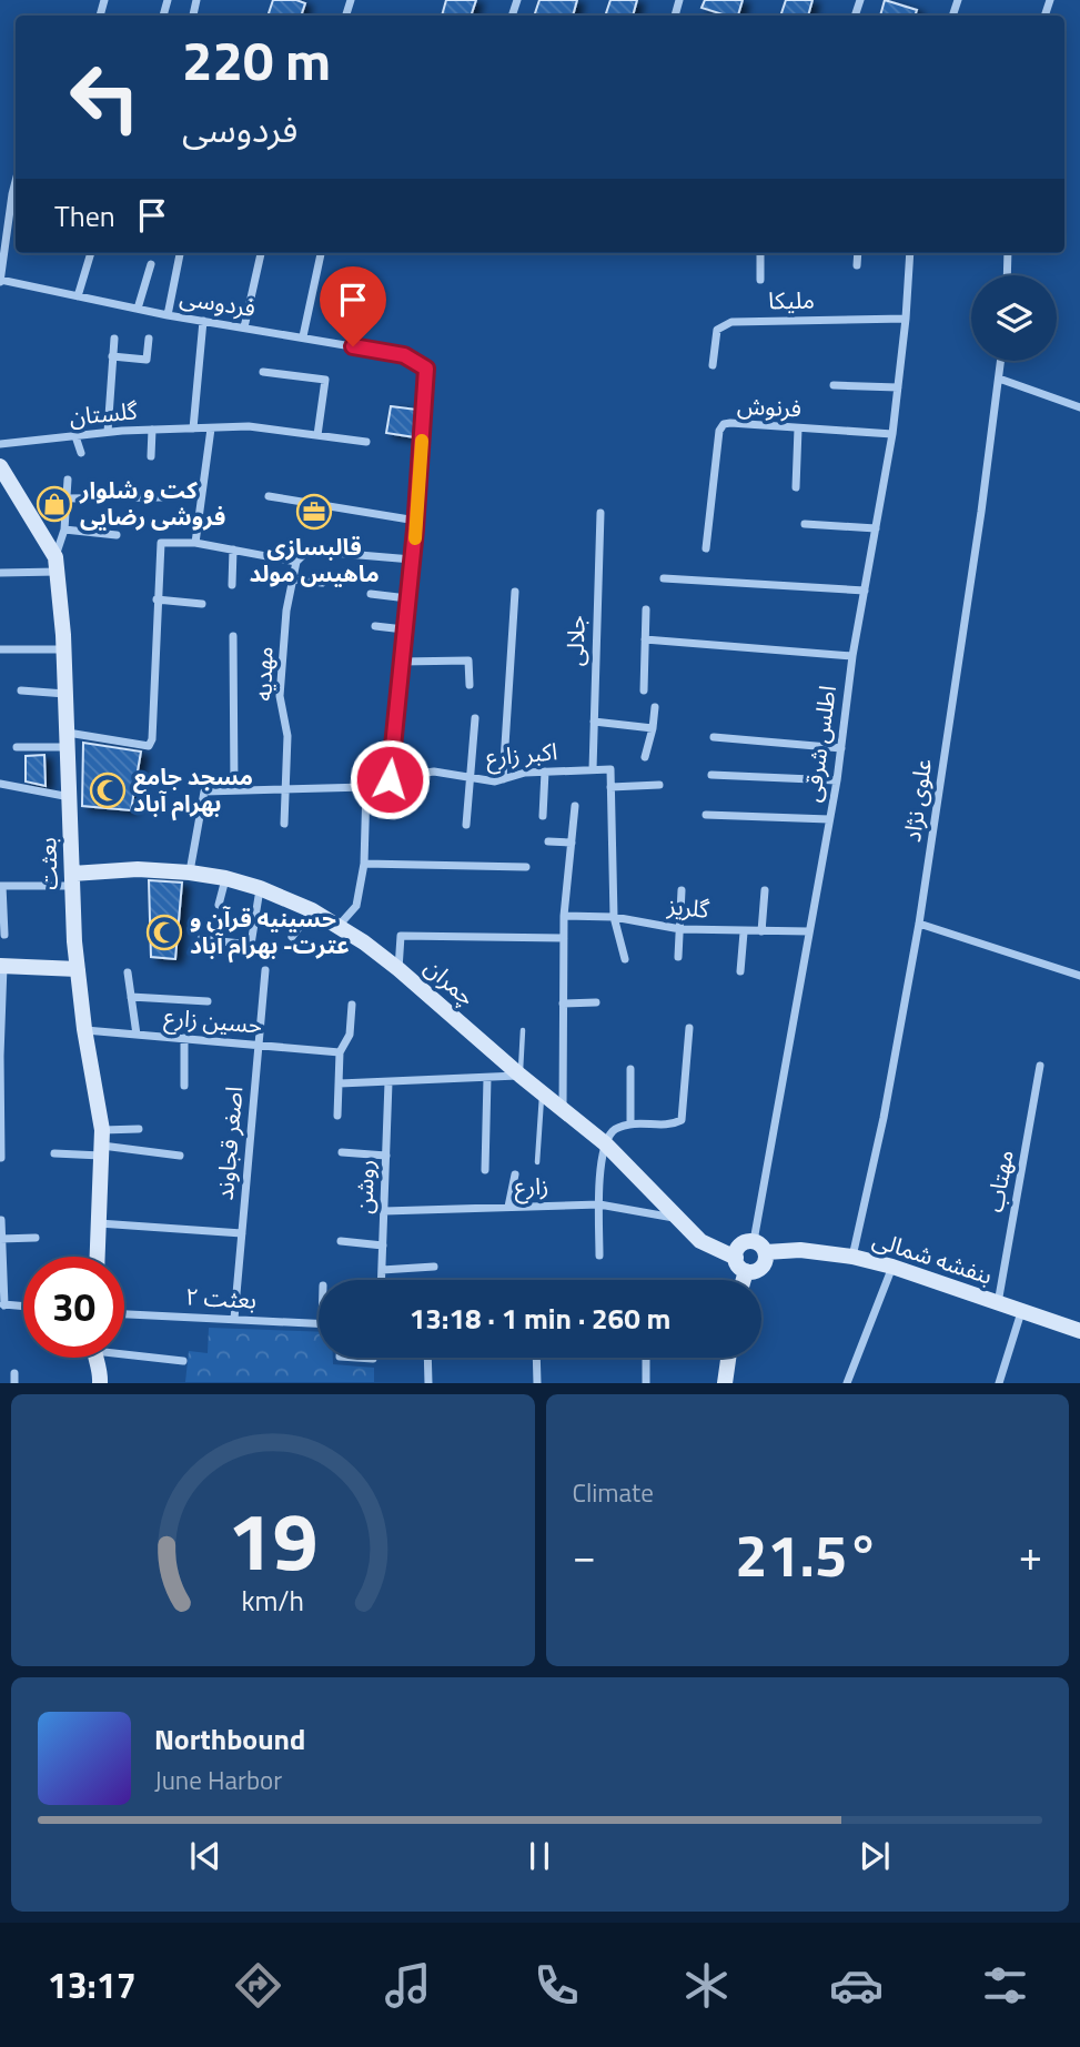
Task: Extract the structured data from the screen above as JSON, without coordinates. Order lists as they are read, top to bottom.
{
  "streets": {
    "street": [
      "ملیکا",
      "فردوسی",
      "فرنوش",
      "گلستان",
      "جلالی",
      "مهدیه",
      "اطلس شرقی",
      "اکبر زارع",
      "علوی نژاد",
      "بعثت",
      "گلریز",
      "چمران",
      "حسین زارع",
      "اصغر قجاوند",
      "مهتاب",
      "روشن",
      "زارع",
      "بنفشه شمالی",
      "بعثت ۲"
    ]
  },
  "crossings": [
    ["ملیکا", "اطلس شرقی"],
    ["فرنوش", "اطلس شرقی"],
    ["جلالی", "اکبر زارع"],
    ["مهدیه", "اکبر زارع"],
    ["اطلس شرقی", "گلریز"],
    ["اطلس شرقی", "بنفشه شمالی"],
    ["اکبر زارع", "چمران"],
    ["علوی نژاد", "بنفشه شمالی"],
    ["بعثت", "چمران"],
    ["بعثت", "حسین زارع"],
    ["چمران", "زارع"],
    ["حسین زارع", "اصغر قجاوند"],
    ["اصغر قجاوند", "بعثت ۲"],
    ["مهتاب", "بنفشه شمالی"],
    ["روشن", "زارع"]
  ],
  "places": {
    "shop": ["کت و شلوار فروشی رضایی"],
    "office": ["قالبسازی ماهیس مولد"],
    "mosque": ["مسجد جامع بهرام آباد", "حسینیه قرآن و عترت- بهرام آباد"]
  },
  "page": {
    "turn": ["220 m", "فردوسی"],
    "then": "Then",
    "limit": "30",
    "trip": "13:18 · 1 min · 260 m",
    "tile": "Climate",
    "heat": ["−", "21.5°", "+"],
    "song": ["Northbound", "June Harbor"],
    "tabs": "13:17",
    "gauge": ["19", "km/h"]
  }
}
